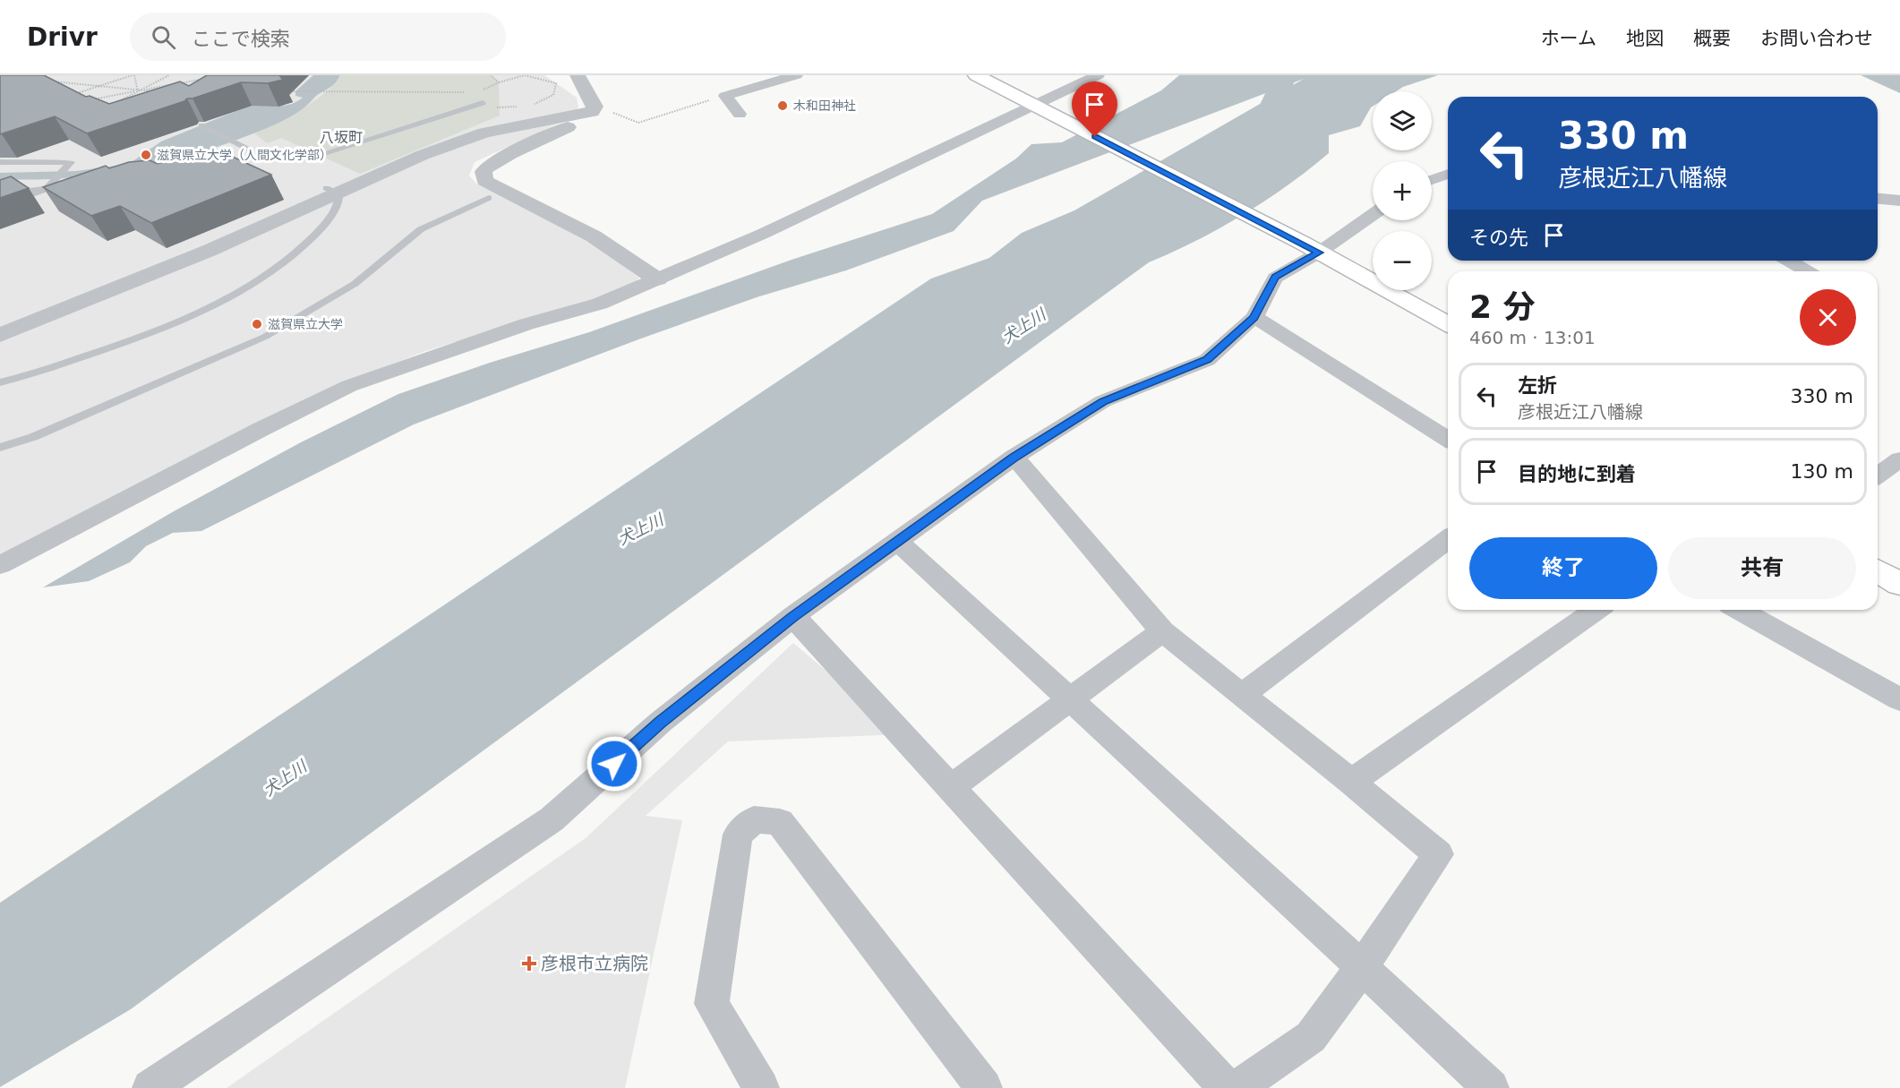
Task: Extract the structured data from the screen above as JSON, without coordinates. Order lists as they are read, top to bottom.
{
  "districts": ["八坂町"],
  "water": ["犬上川"],
  "places": {
    "other": ["木和田神社", "滋賀県立大学（人間文化学部）", "滋賀県立大学"],
    "health": ["彦根市立病院"]
  },
  "page": {
    "header": "Drivr",
    "search": "ここで検索",
    "nav": [
      "ホーム",
      "地図",
      "概要",
      "お問い合わせ"
    ],
    "map_buttons": ["+", "−"],
    "turn": ["330 m", "彦根近江八幡線"],
    "then": "その先",
    "heading": ["2 分", "460 m · 13:01"],
    "list": [
      {
        "name": "左折",
        "note": "彦根近江八幡線",
        "value": "330 m"
      },
      {
        "name": "目的地に到着",
        "value": "130 m"
      }
    ],
    "buttons": ["終了", "共有"]
  }
}
